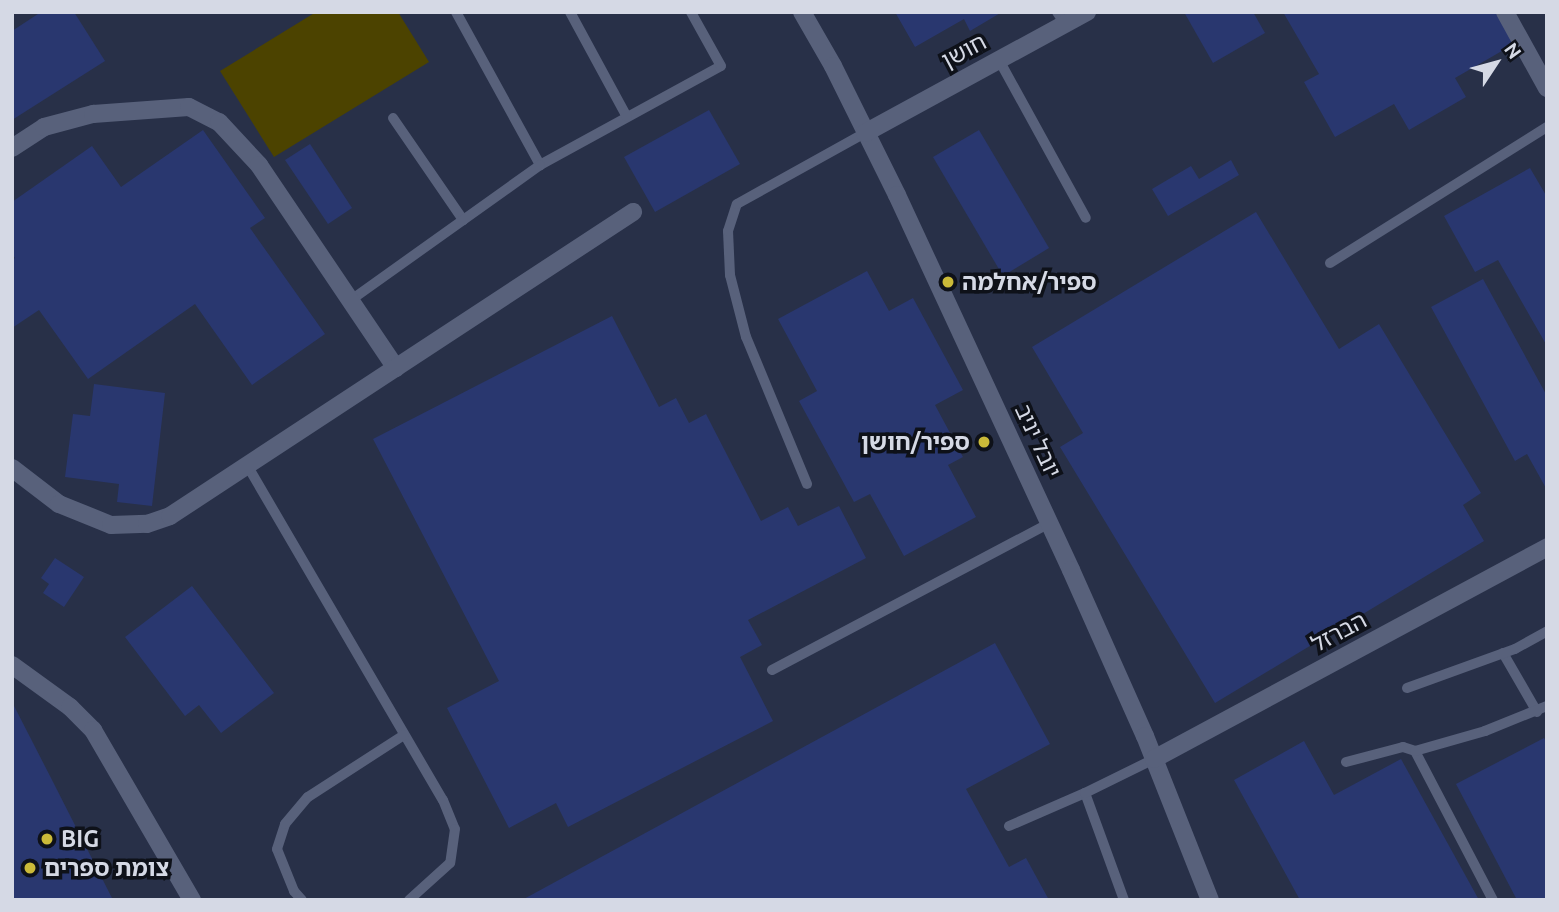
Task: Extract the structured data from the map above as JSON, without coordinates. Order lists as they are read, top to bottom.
{
  "streets": {
    "street": ["חושן", "יובל יניב", "הברזל"]
  },
  "crossings": [
    ["חושן", "יובל יניב"],
    ["יובל יניב", "הברזל"]
  ],
  "places": [
    "ספיר/אחלמה",
    "ספיר/חושן",
    "BIG",
    "צומת ספרים"
  ],
  "north": "top right"
}
